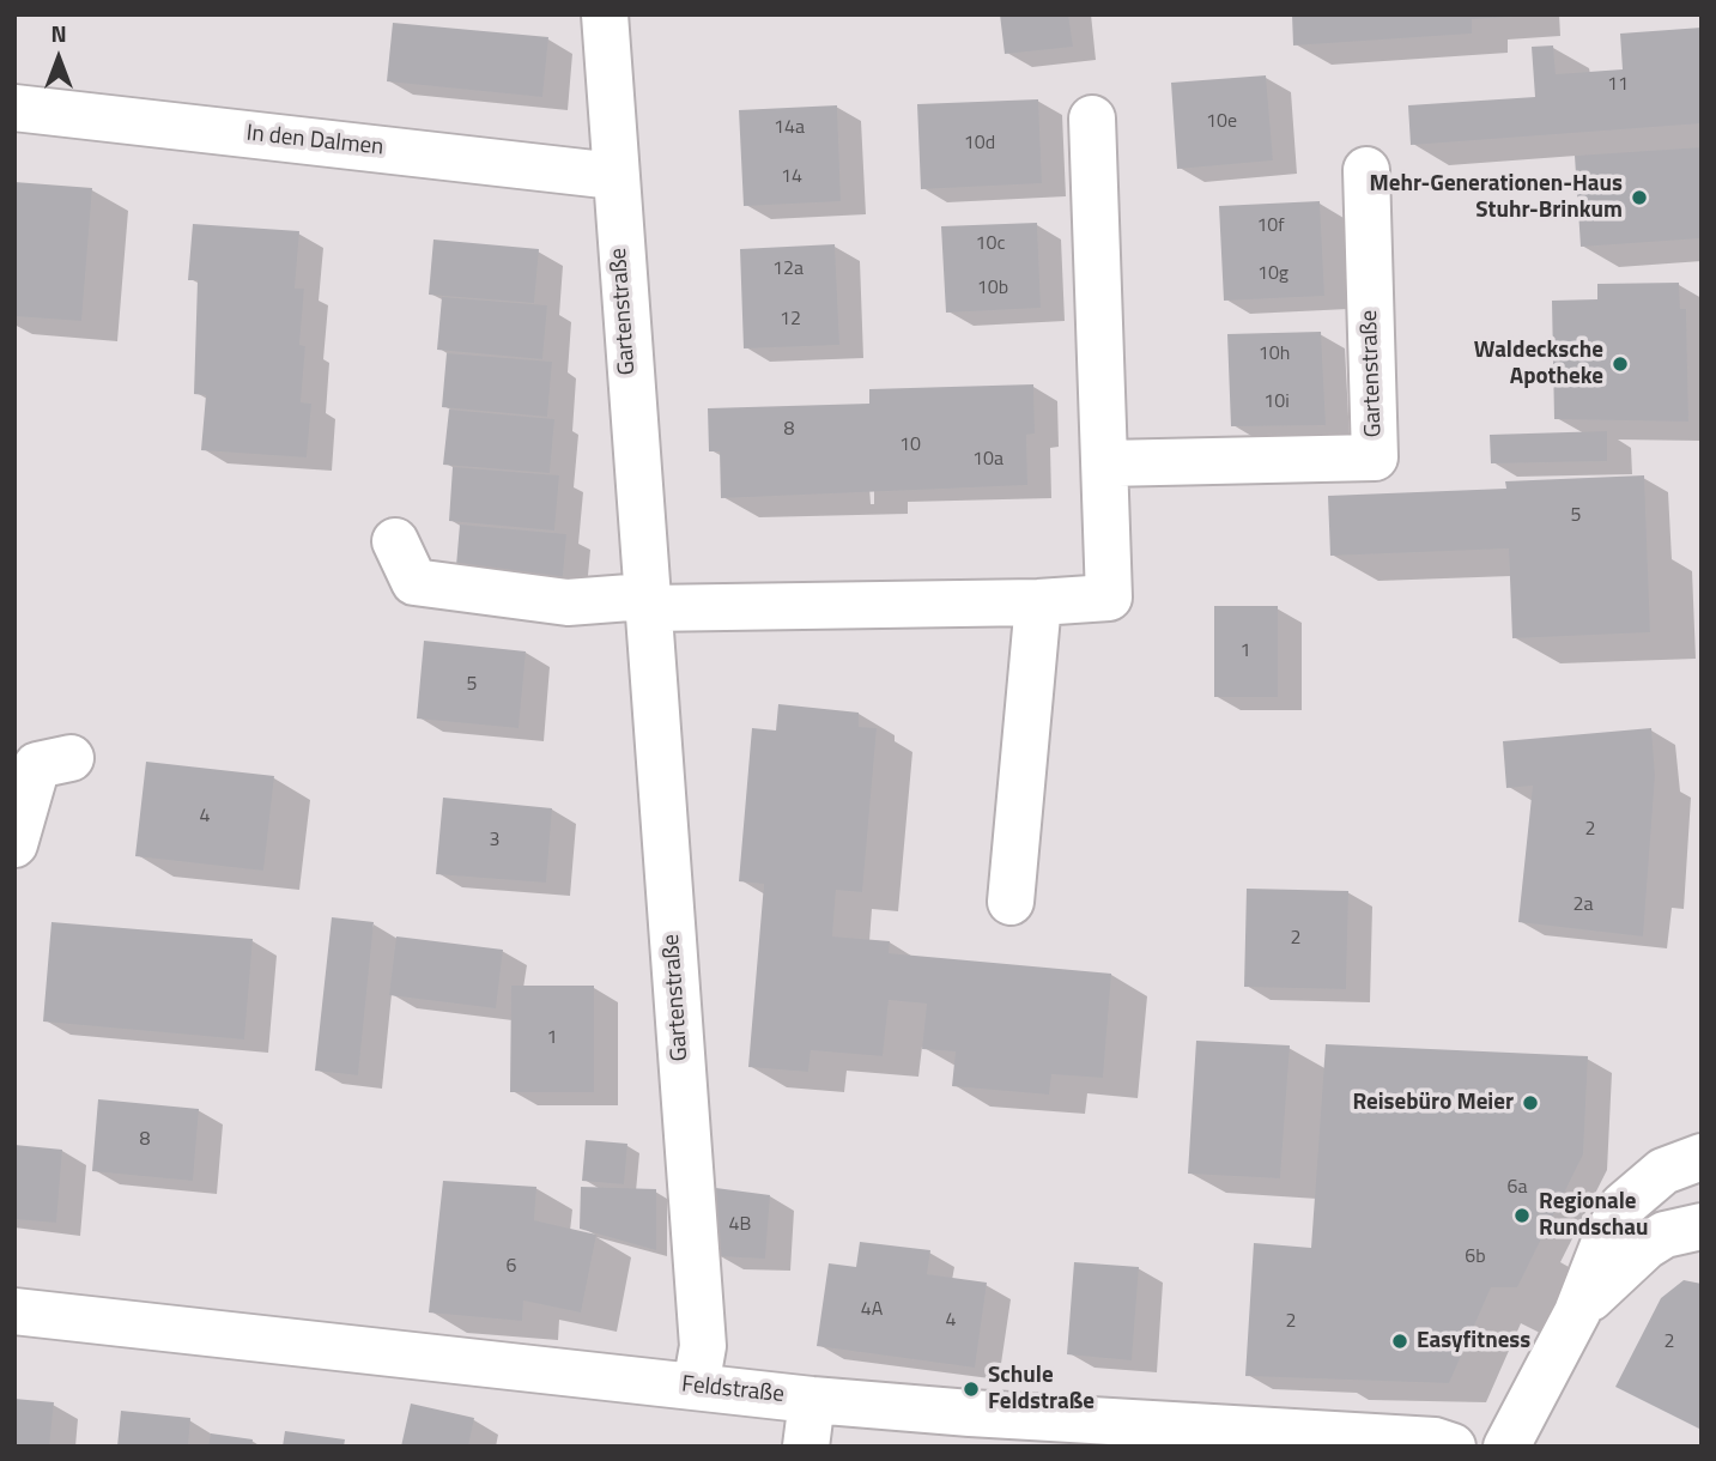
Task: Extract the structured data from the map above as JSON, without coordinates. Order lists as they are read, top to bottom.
{
  "streets": {
    "street": ["In den Dalmen", "Gartenstraße", "Feldstraße"]
  },
  "crossings": [
    ["In den Dalmen", "Gartenstraße"],
    ["Gartenstraße", "Feldstraße"]
  ],
  "places": [
    "Mehr-Generationen-Haus Stuhr-Brinkum",
    "Waldecksche Apotheke",
    "Reisebüro Meier",
    "Regionale Rundschau",
    "Easyfitness",
    "Schule Feldstraße"
  ],
  "house_numbers": [
    "11",
    "10e",
    "14a",
    "10d",
    "14",
    "10f",
    "10c",
    "12a",
    "10g",
    "10b",
    "12",
    "10h",
    "10i",
    "8",
    "10",
    "10a",
    "5",
    "1",
    "5",
    "4",
    "2",
    "3",
    "2a",
    "2",
    "1",
    "8",
    "6a",
    "4B",
    "6b",
    "6",
    "4A",
    "4",
    "2",
    "2"
  ],
  "north": "top"
}
